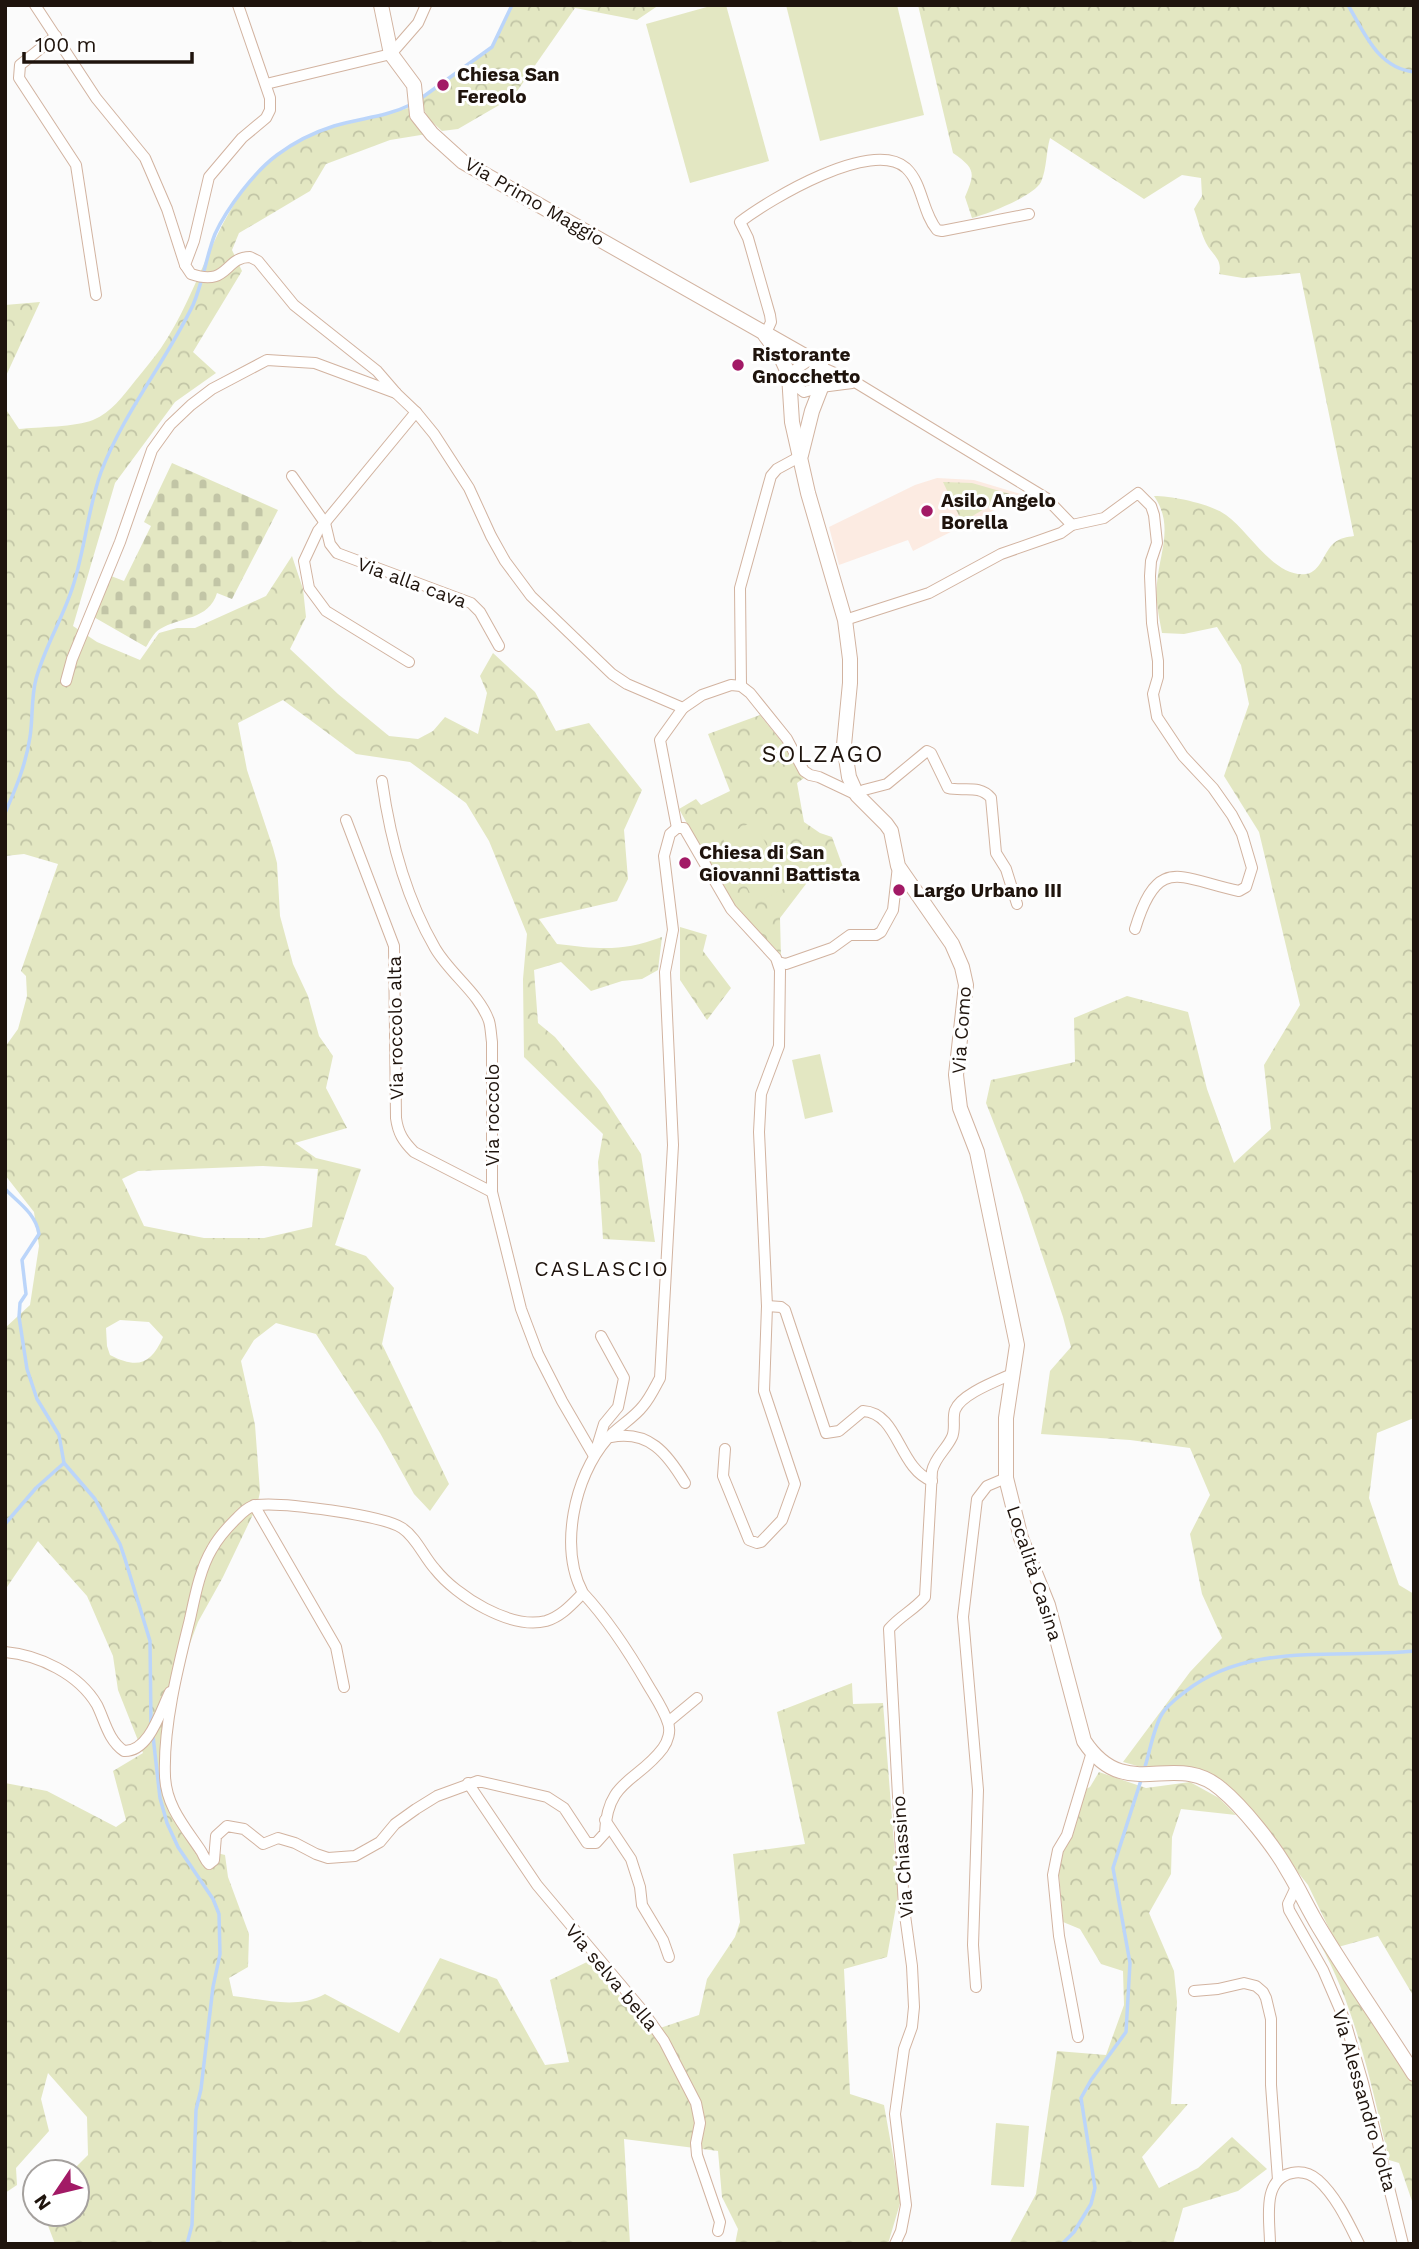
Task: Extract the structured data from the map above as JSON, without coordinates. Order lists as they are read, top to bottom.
{
  "streets": {
    "street": [
      "Via Primo Maggio",
      "Via alla cava",
      "Via roccolo alta",
      "Via Como",
      "Via roccolo",
      "Località Casina",
      "Via Chiassino",
      "Via selva bella",
      "Via Alessandro Volta"
    ]
  },
  "crossings": [
    ["Via roccolo alta", "Via roccolo"],
    ["Via Como", "Località Casina"]
  ],
  "districts": ["SOLZAGO", "CASLASCIO"],
  "places": [
    "Chiesa San Fereolo",
    "Ristorante Gnocchetto",
    "Asilo Angelo Borella",
    "Chiesa di San Giovanni Battista",
    "Largo Urbano III"
  ],
  "scale_bar": "100 m",
  "north": "bottom left"
}
